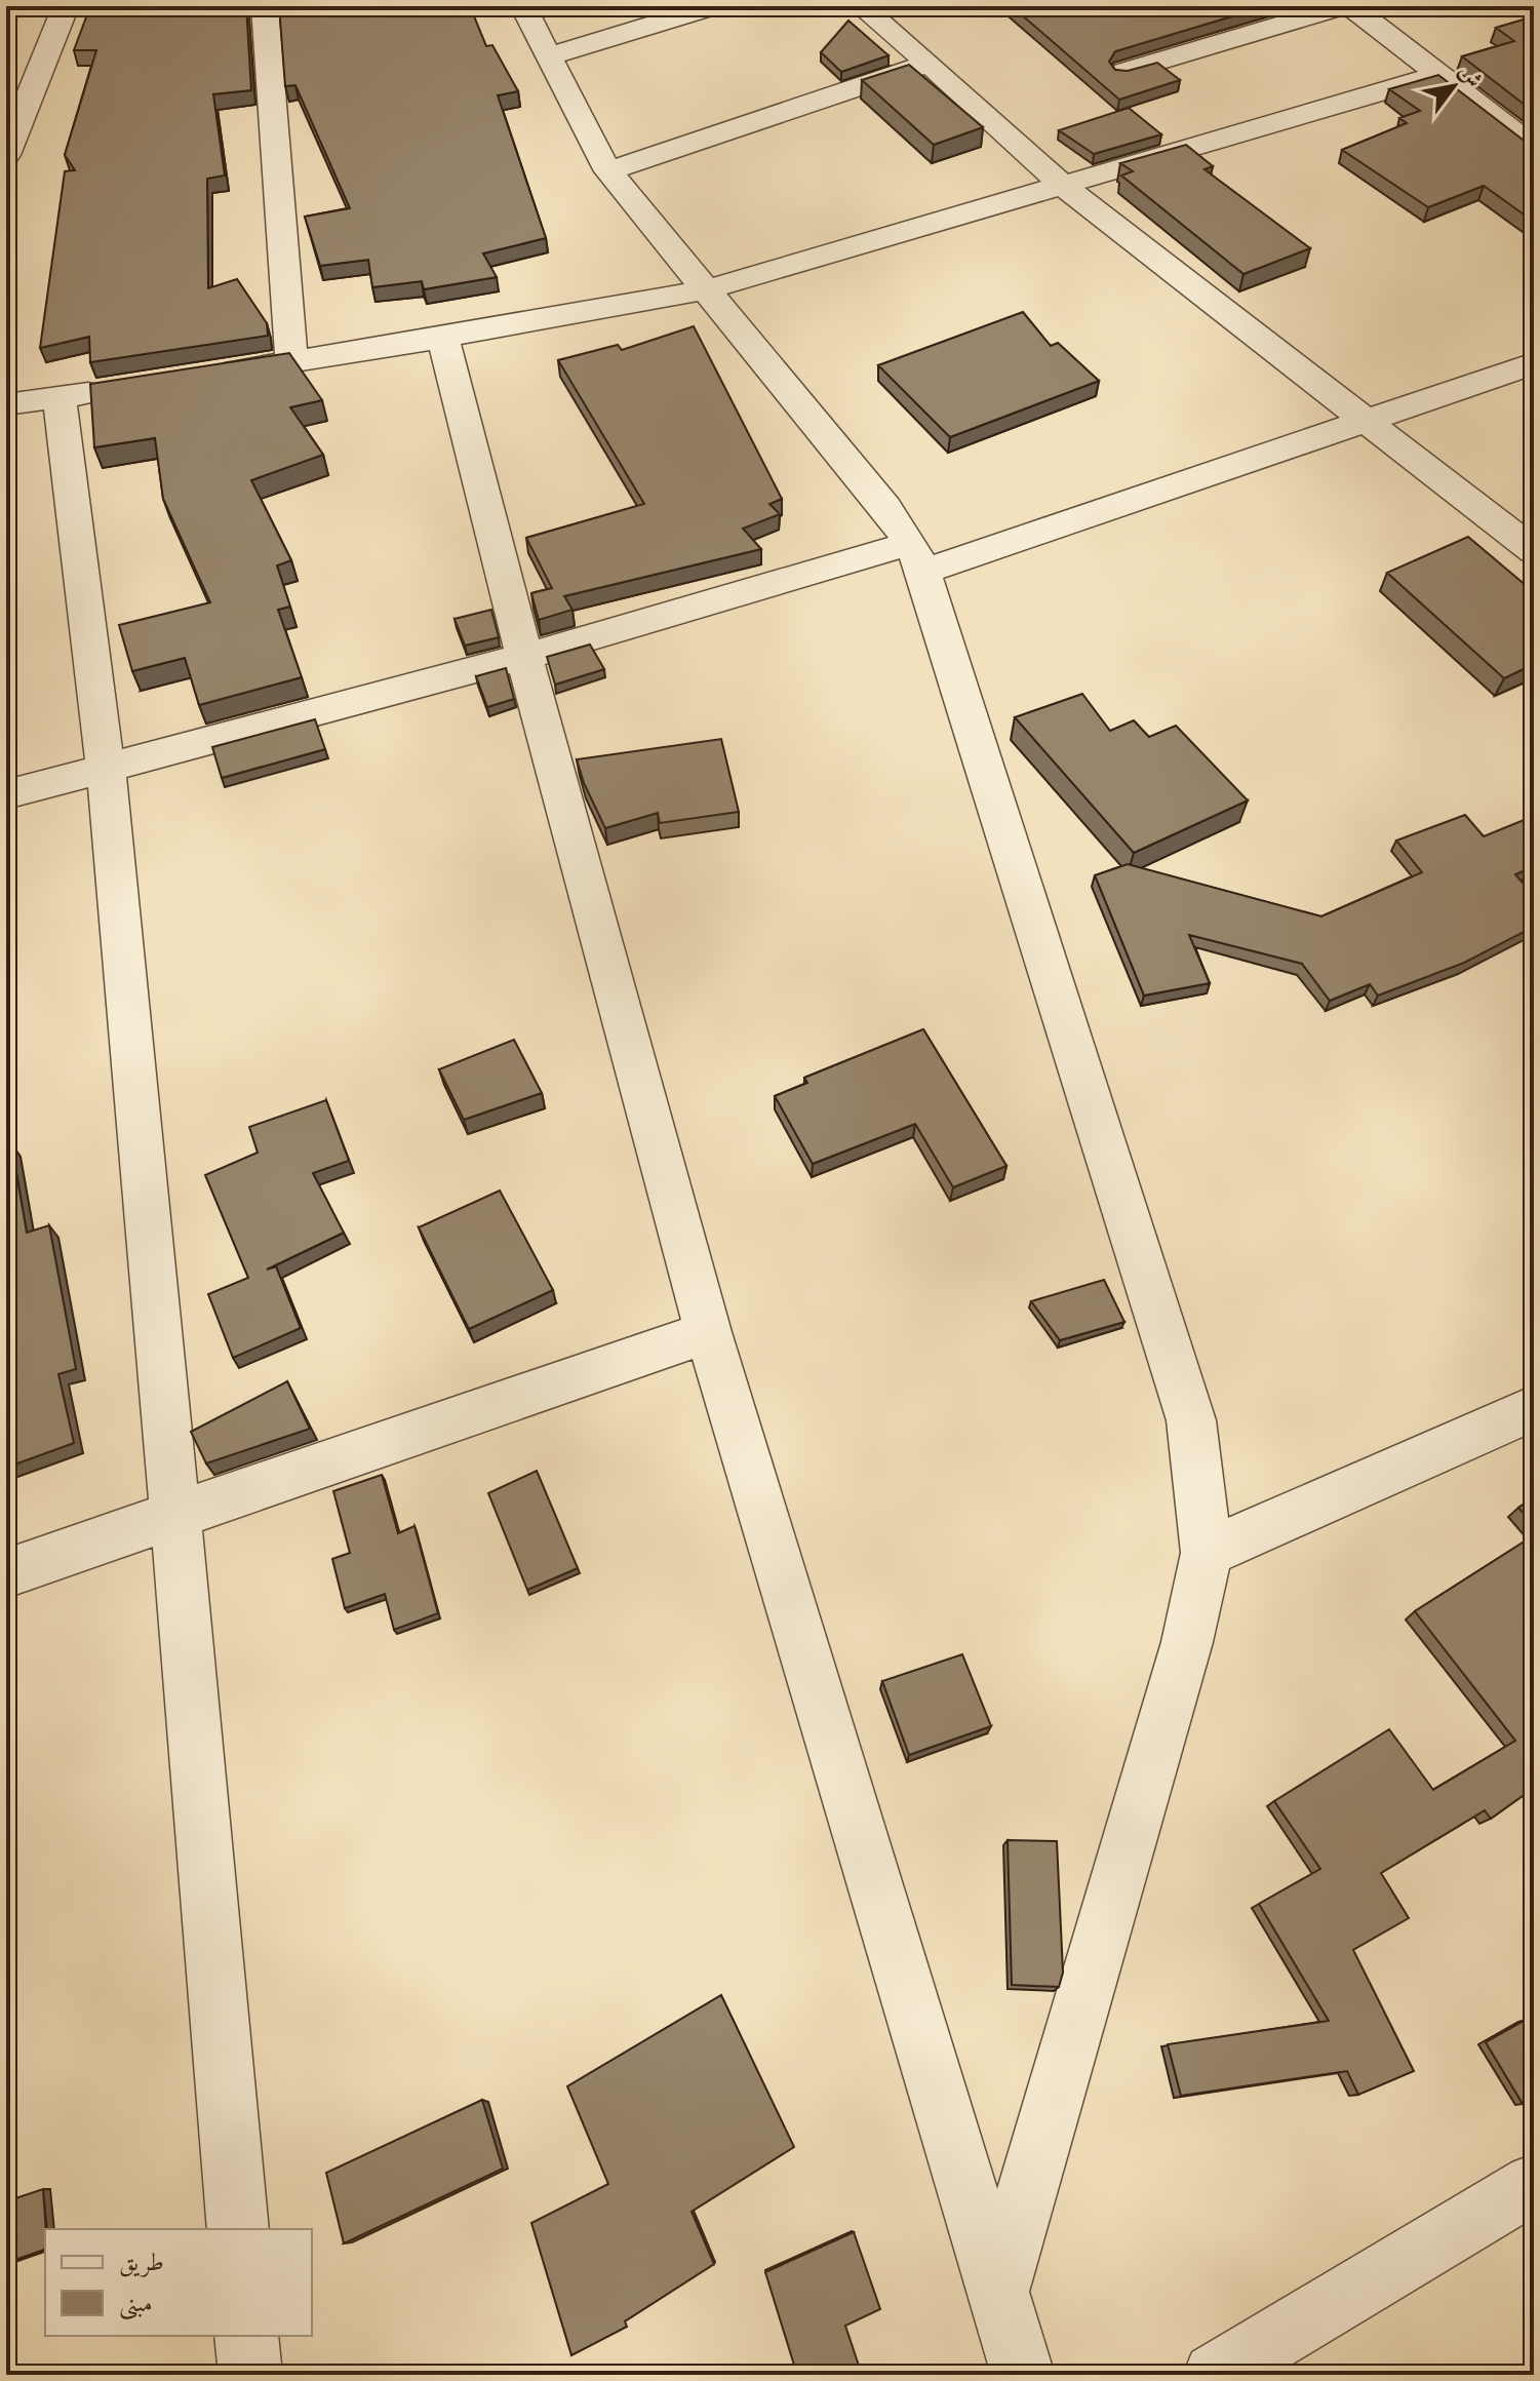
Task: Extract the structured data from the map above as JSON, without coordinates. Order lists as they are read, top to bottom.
{
  "legend": ["طريق", "مبنى"],
  "north": "top right"
}
